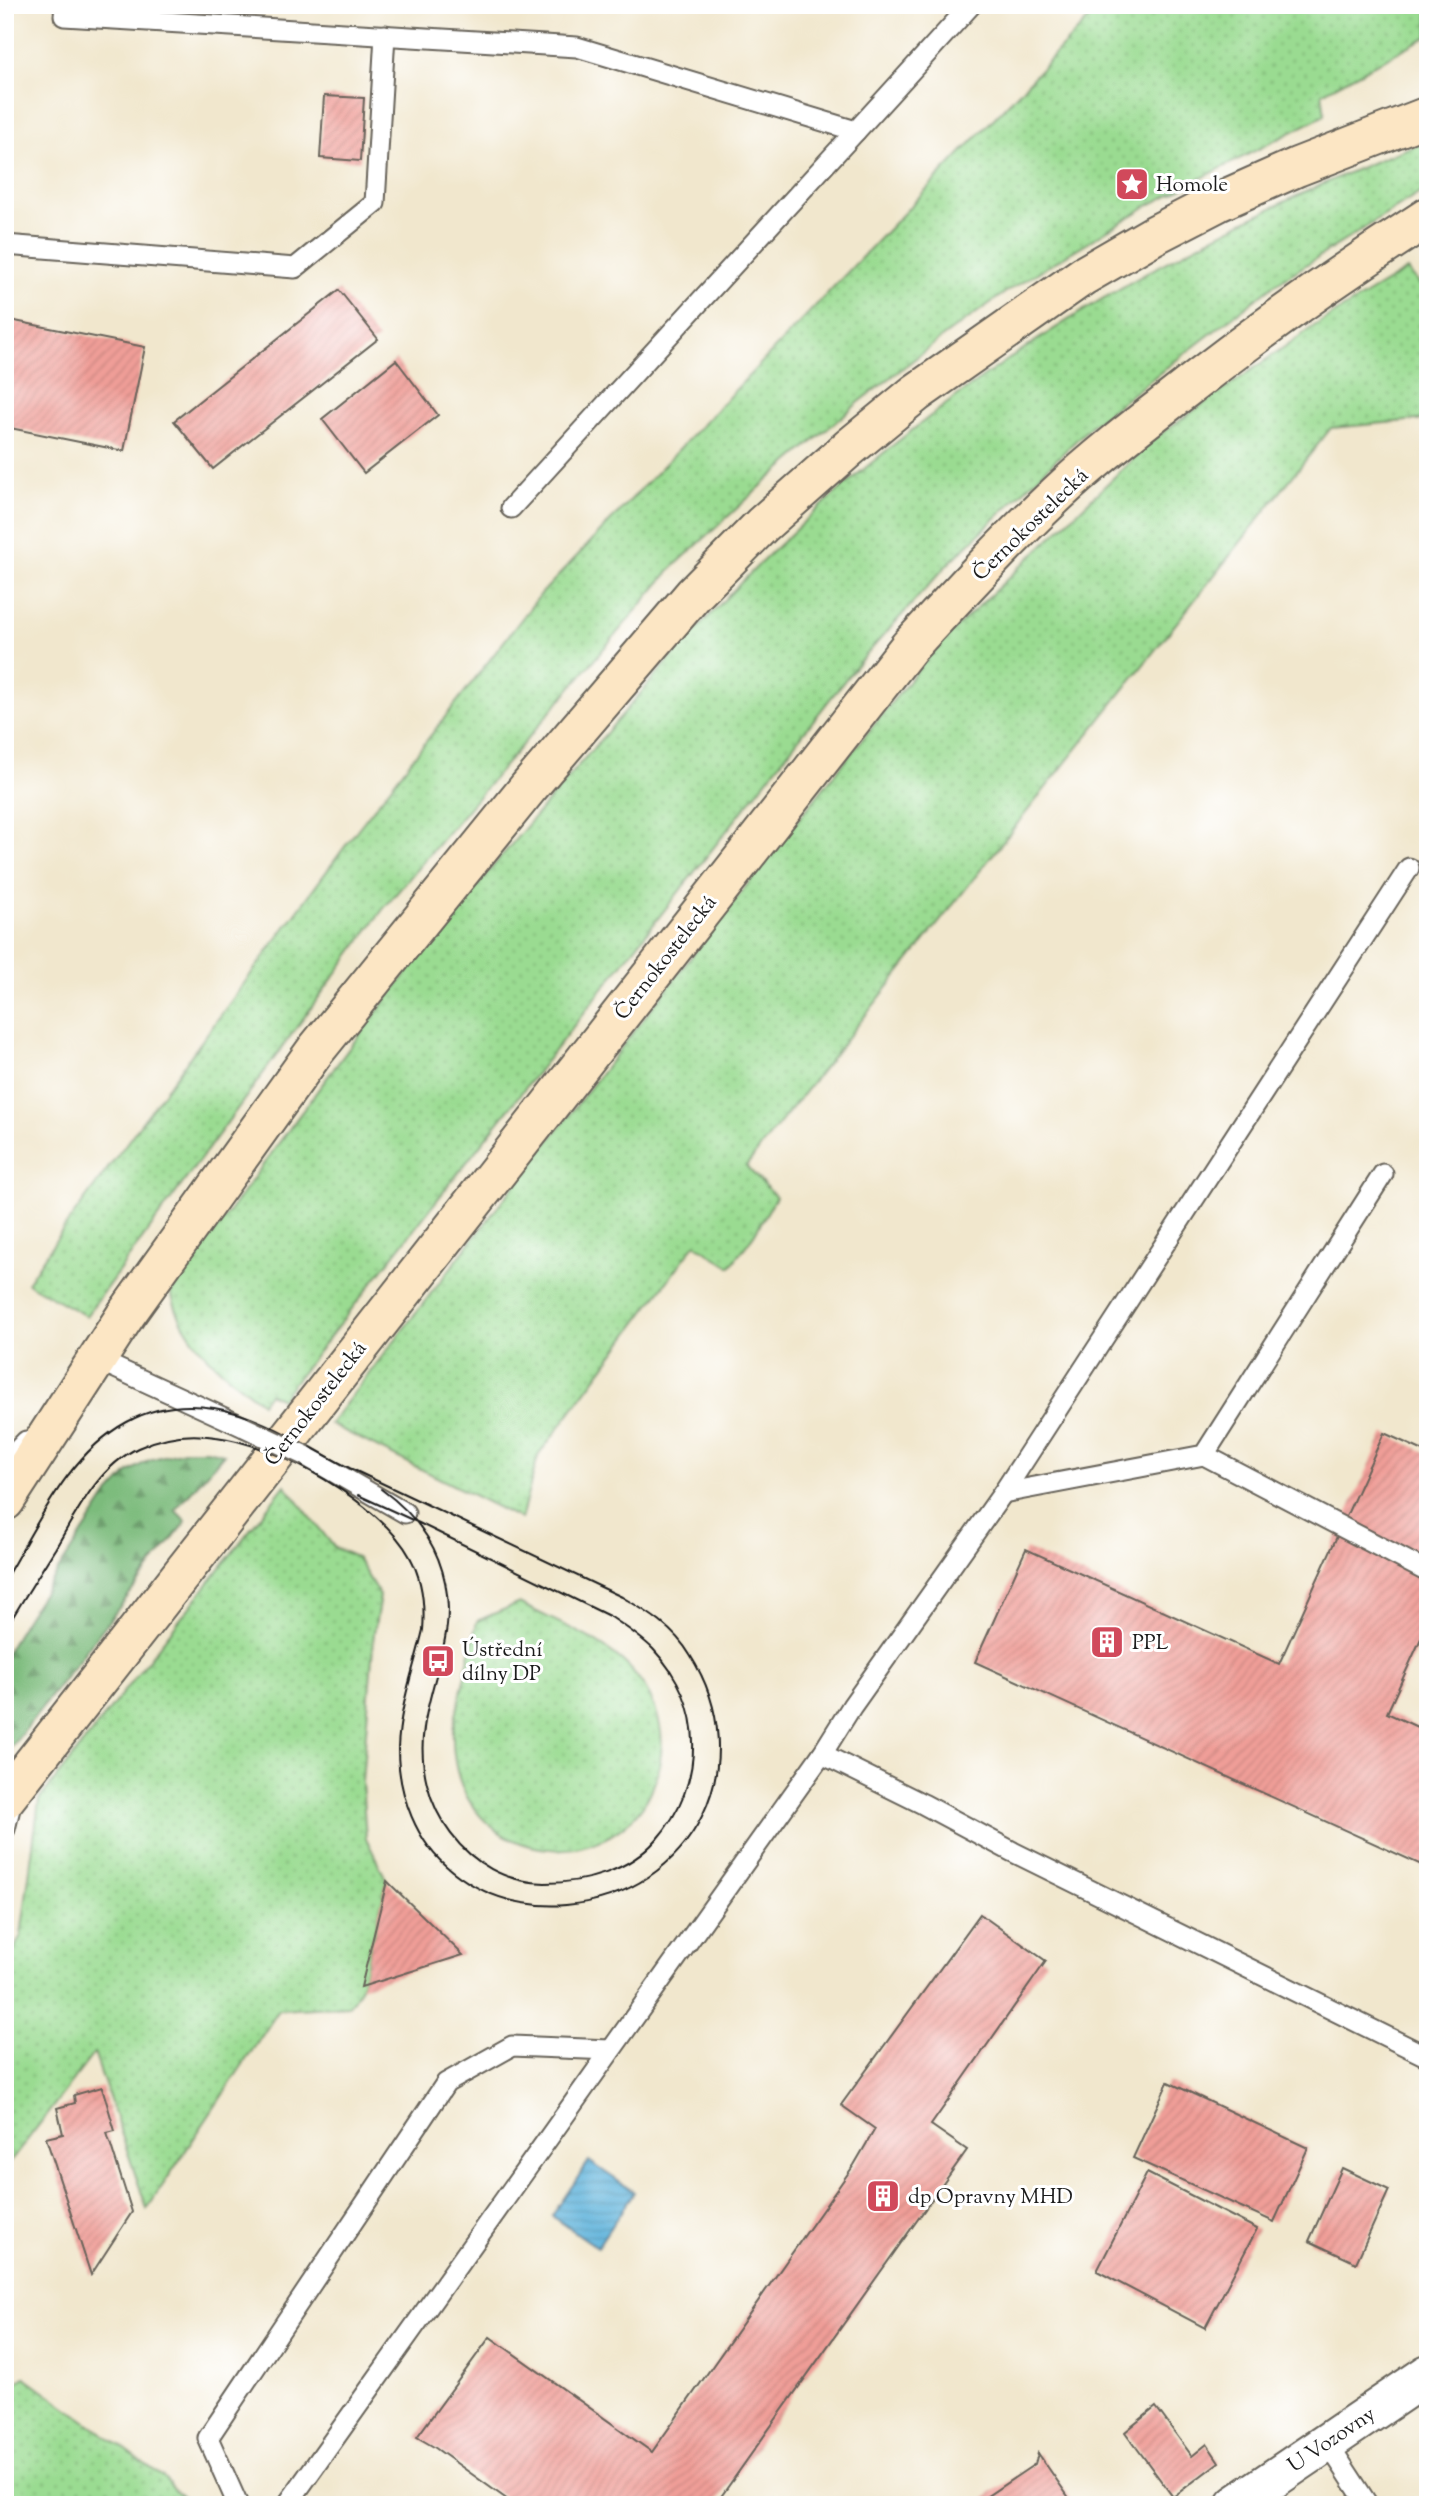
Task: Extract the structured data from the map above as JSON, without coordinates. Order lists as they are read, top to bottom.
{
  "streets": {
    "main road": ["Černokostelecká"],
    "street": ["U Vozovny"]
  },
  "places": {
    "place": ["Homole"],
    "building": ["PPL", "dp Opravny MHD"],
    "bus stop": ["Ústřední dílny DP"]
  }
}
